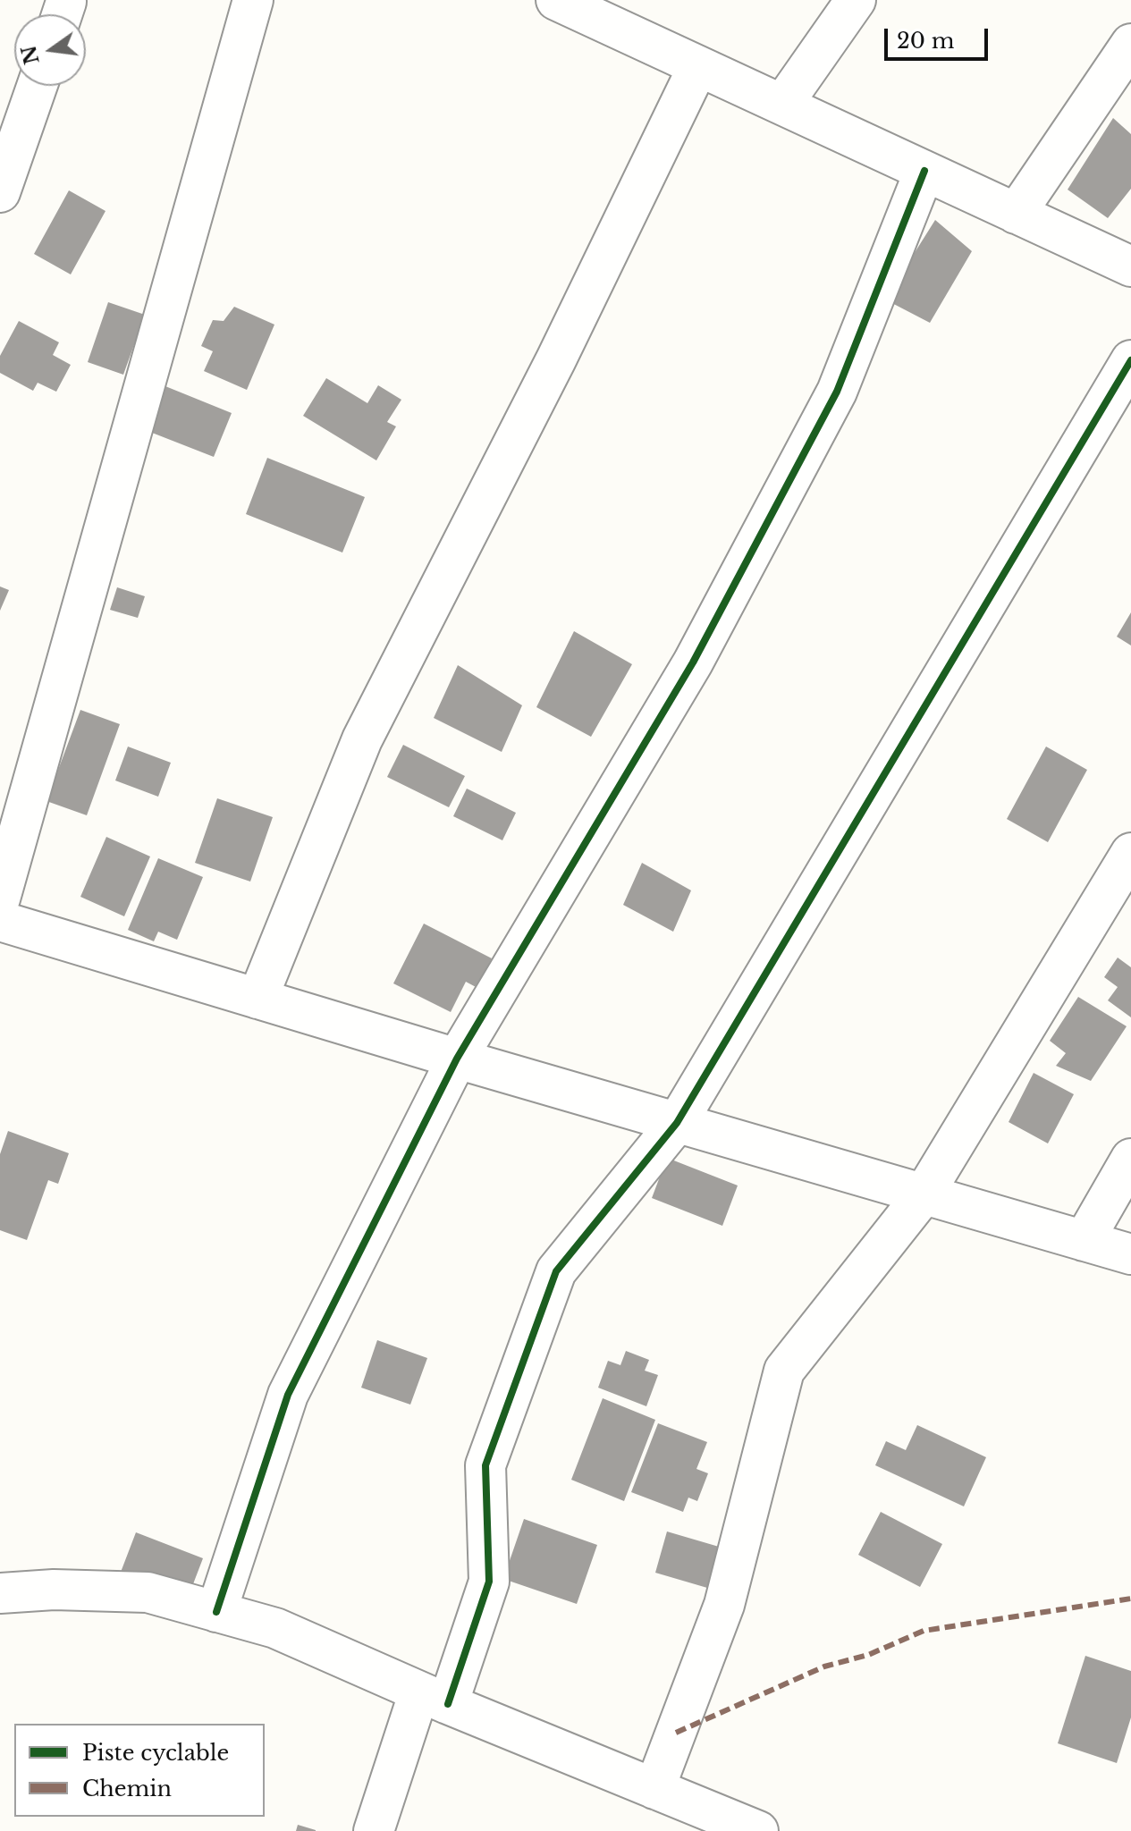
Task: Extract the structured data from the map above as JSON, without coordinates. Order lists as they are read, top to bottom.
{
  "legend": ["Piste cyclable", "Chemin"],
  "scale_bar": "20 m",
  "north": "left"
}
